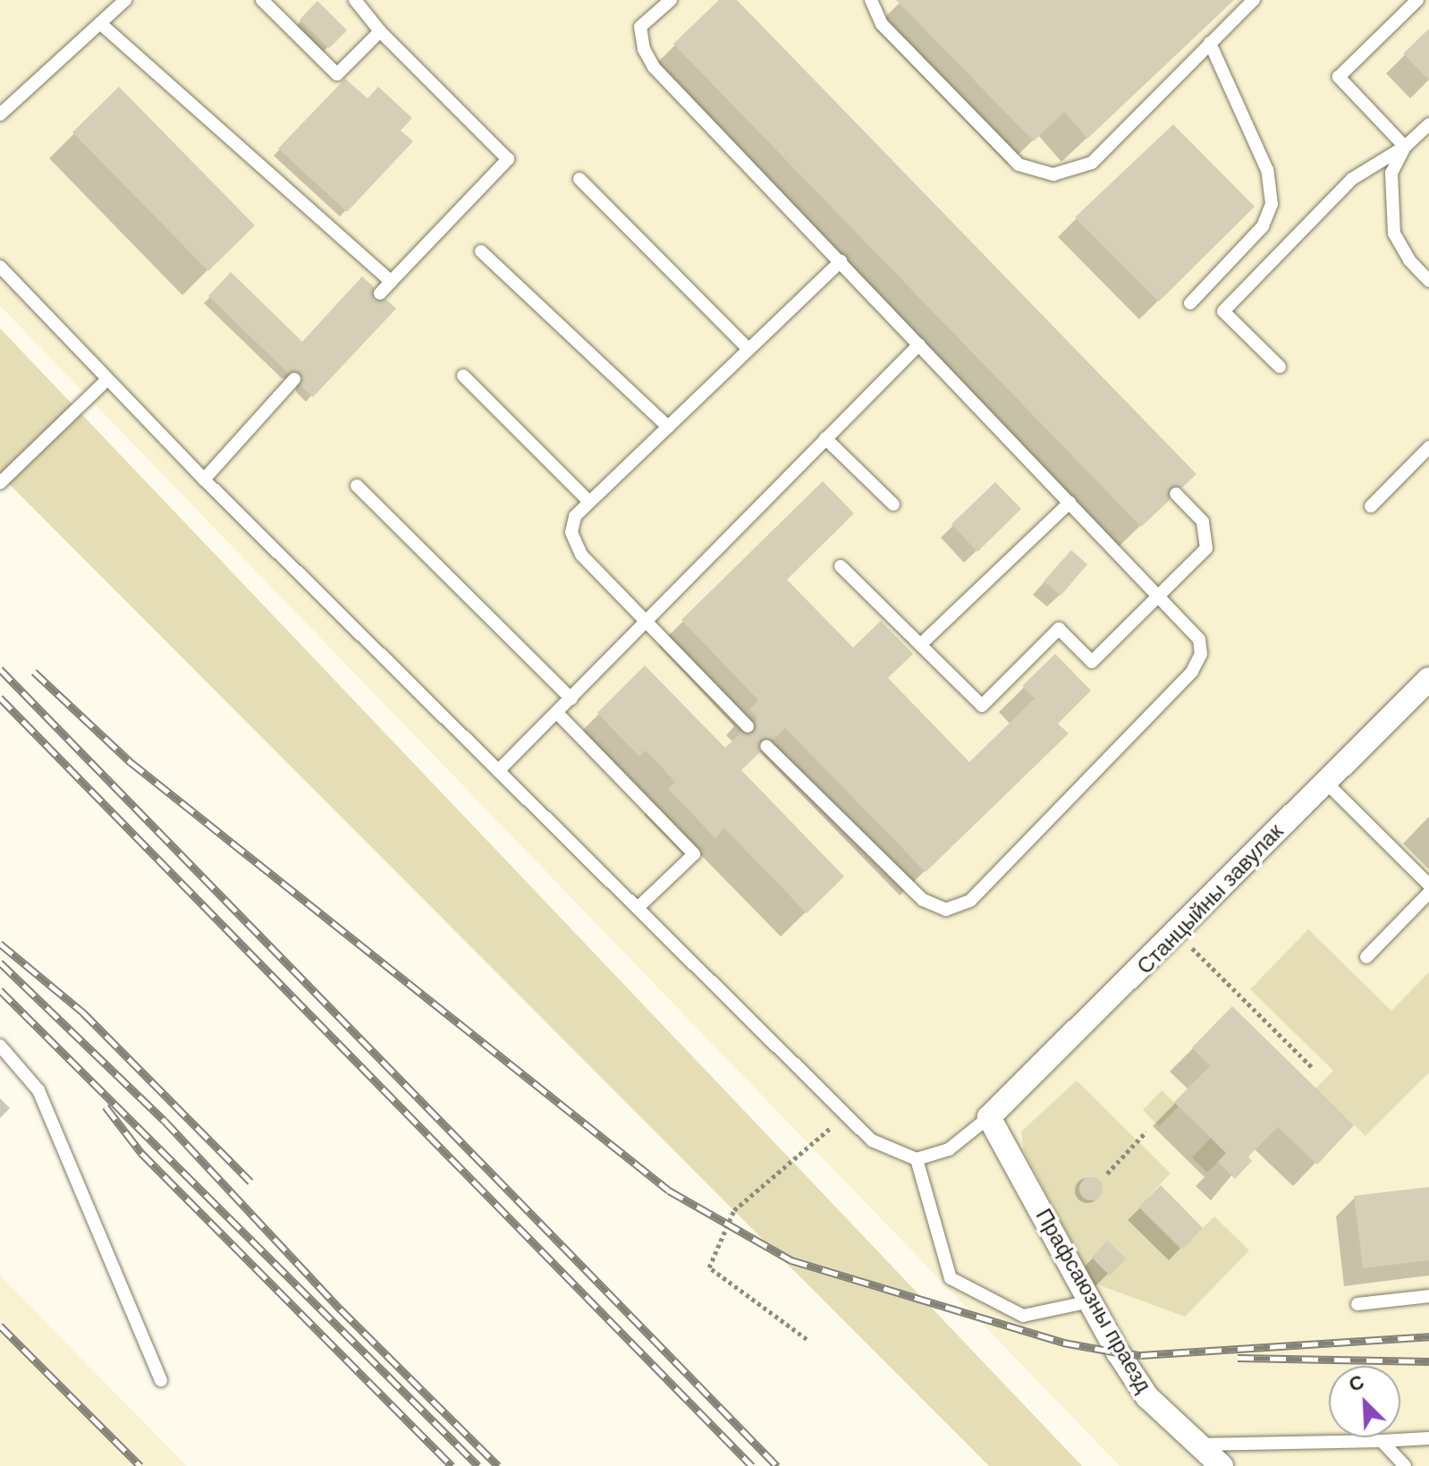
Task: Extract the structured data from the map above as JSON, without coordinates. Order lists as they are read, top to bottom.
{
  "streets": {
    "street": ["Станцыйны завулак", "Прафсаюзны праезд"]
  },
  "crossings": [
    ["Станцыйны завулак", "Прафсаюзны праезд"]
  ],
  "north": "top left"
}
